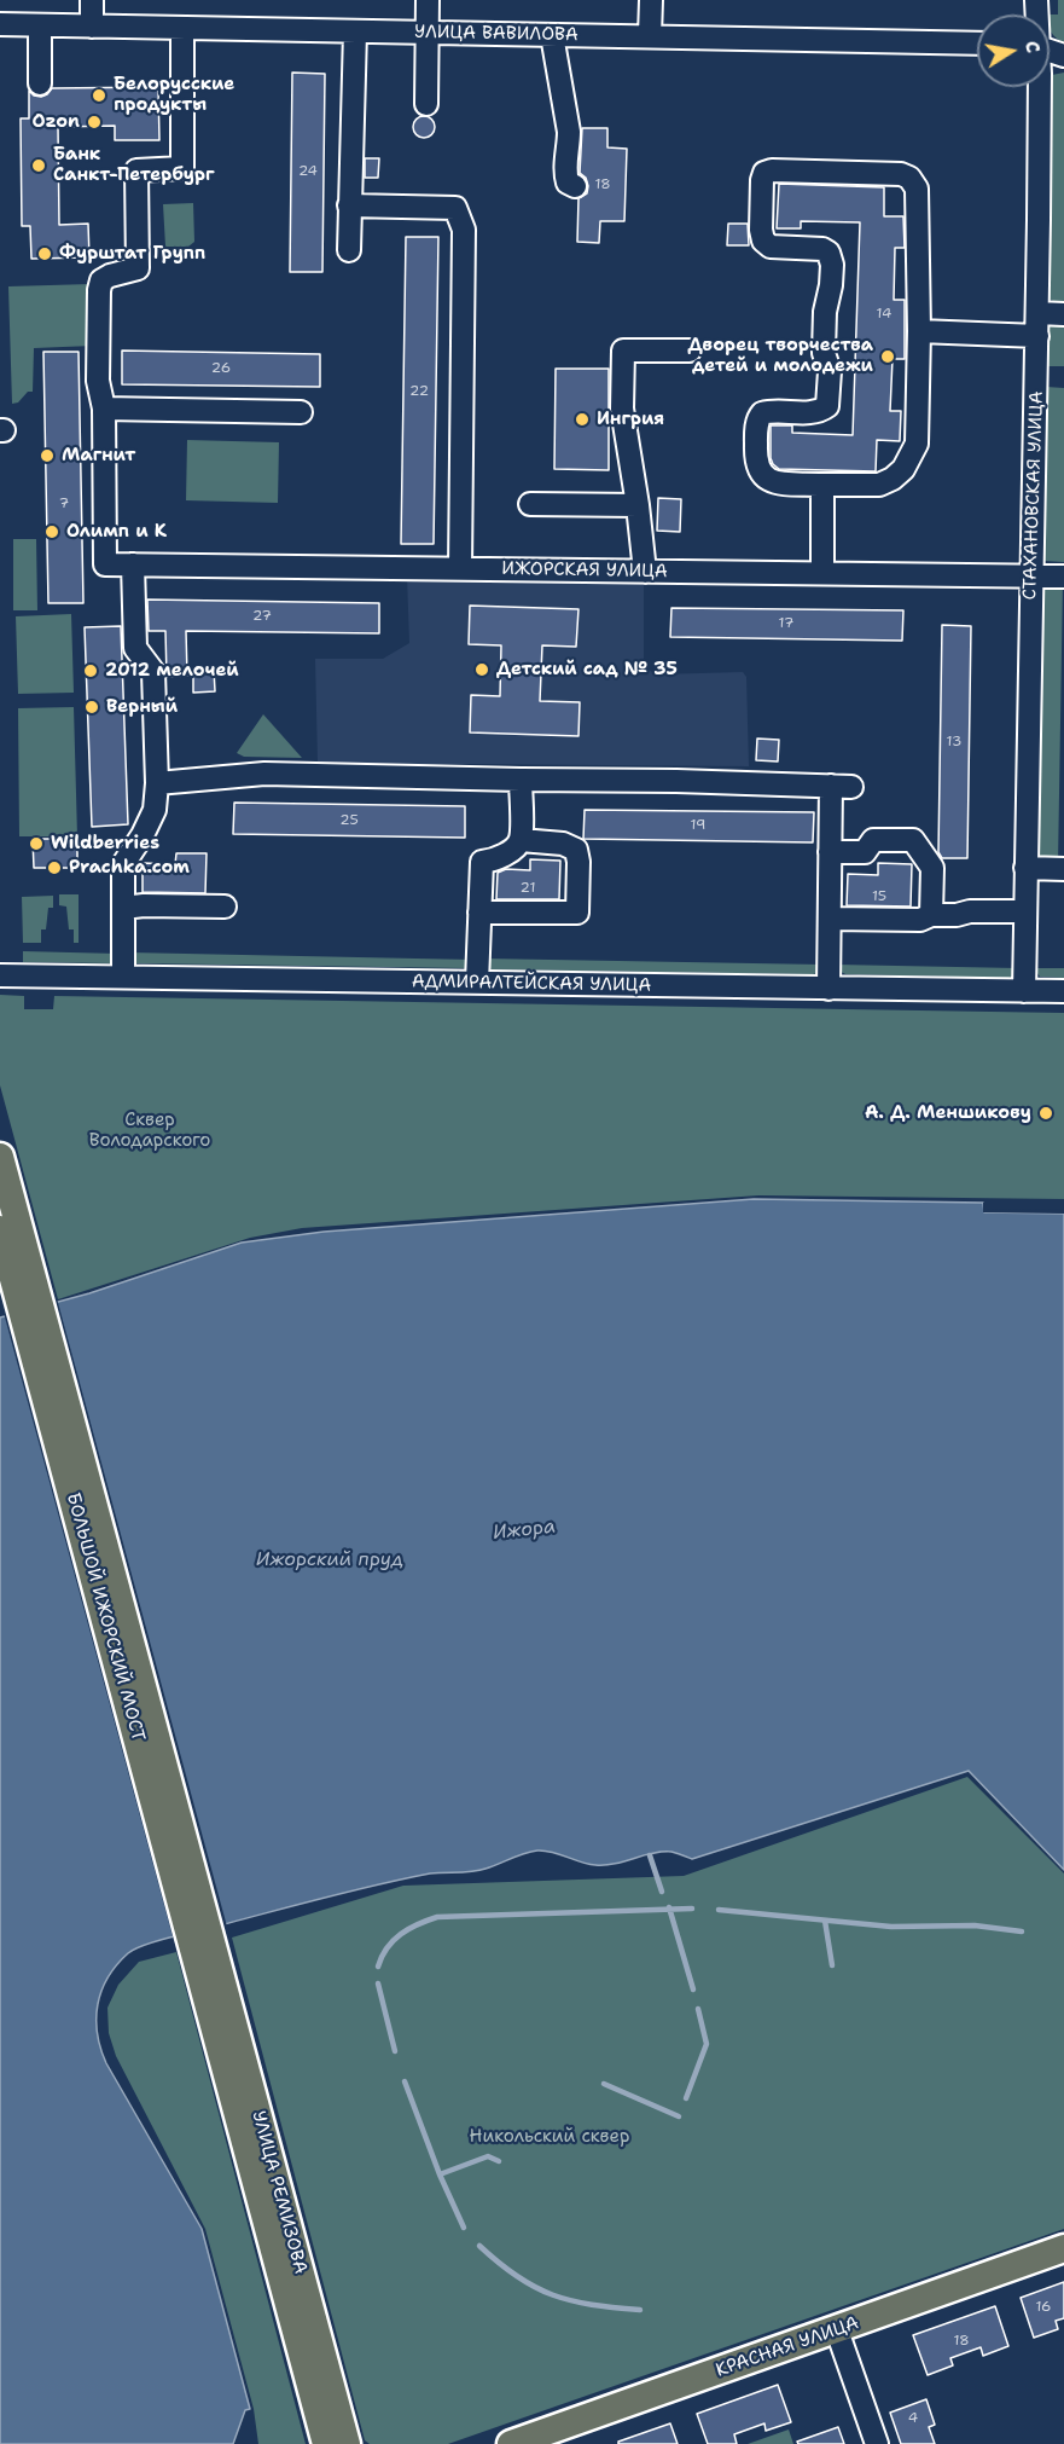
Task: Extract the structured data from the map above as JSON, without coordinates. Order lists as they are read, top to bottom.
{
  "streets": {
    "main road": ["БОЛЬШОЙ ИЖОРСКИЙ МОСТ", "УЛИЦА РЕМИЗОВА", "КРАСНАЯ УЛИЦА"],
    "street": [
      "УЛИЦА ВАВИЛОВА",
      "СТАХАНОВСКАЯ УЛИЦА",
      "ИЖОРСКАЯ УЛИЦА",
      "АДМИРАЛТЕЙСКАЯ УЛИЦА"
    ]
  },
  "crossings": [
    ["СТАХАНОВСКАЯ УЛИЦА", "ИЖОРСКАЯ УЛИЦА"],
    ["СТАХАНОВСКАЯ УЛИЦА", "АДМИРАЛТЕЙСКАЯ УЛИЦА"],
    ["БОЛЬШОЙ ИЖОРСКИЙ МОСТ", "УЛИЦА РЕМИЗОВА"]
  ],
  "water": ["Ижора", "Ижорский пруд"],
  "parks": ["Сквер Володарского", "Никольский сквер"],
  "places": [
    "Белорусские продукты",
    "Ozon",
    "Банк Санкт-Петербург",
    "Фурштат Групп",
    "Дворец творчества детей и молодежи",
    "Ингрия",
    "Магнит",
    "Олимп и К",
    "Детский сад № 35",
    "2012 мелочей",
    "Верный",
    "Wildberries",
    "Prachka.com",
    "А. Д. Меншикову"
  ],
  "house_numbers": [
    "24",
    "18",
    "14",
    "26",
    "22",
    "7",
    "27",
    "17",
    "13",
    "25",
    "19",
    "21",
    "15",
    "16",
    "18",
    "4"
  ],
  "north": "right"
}
